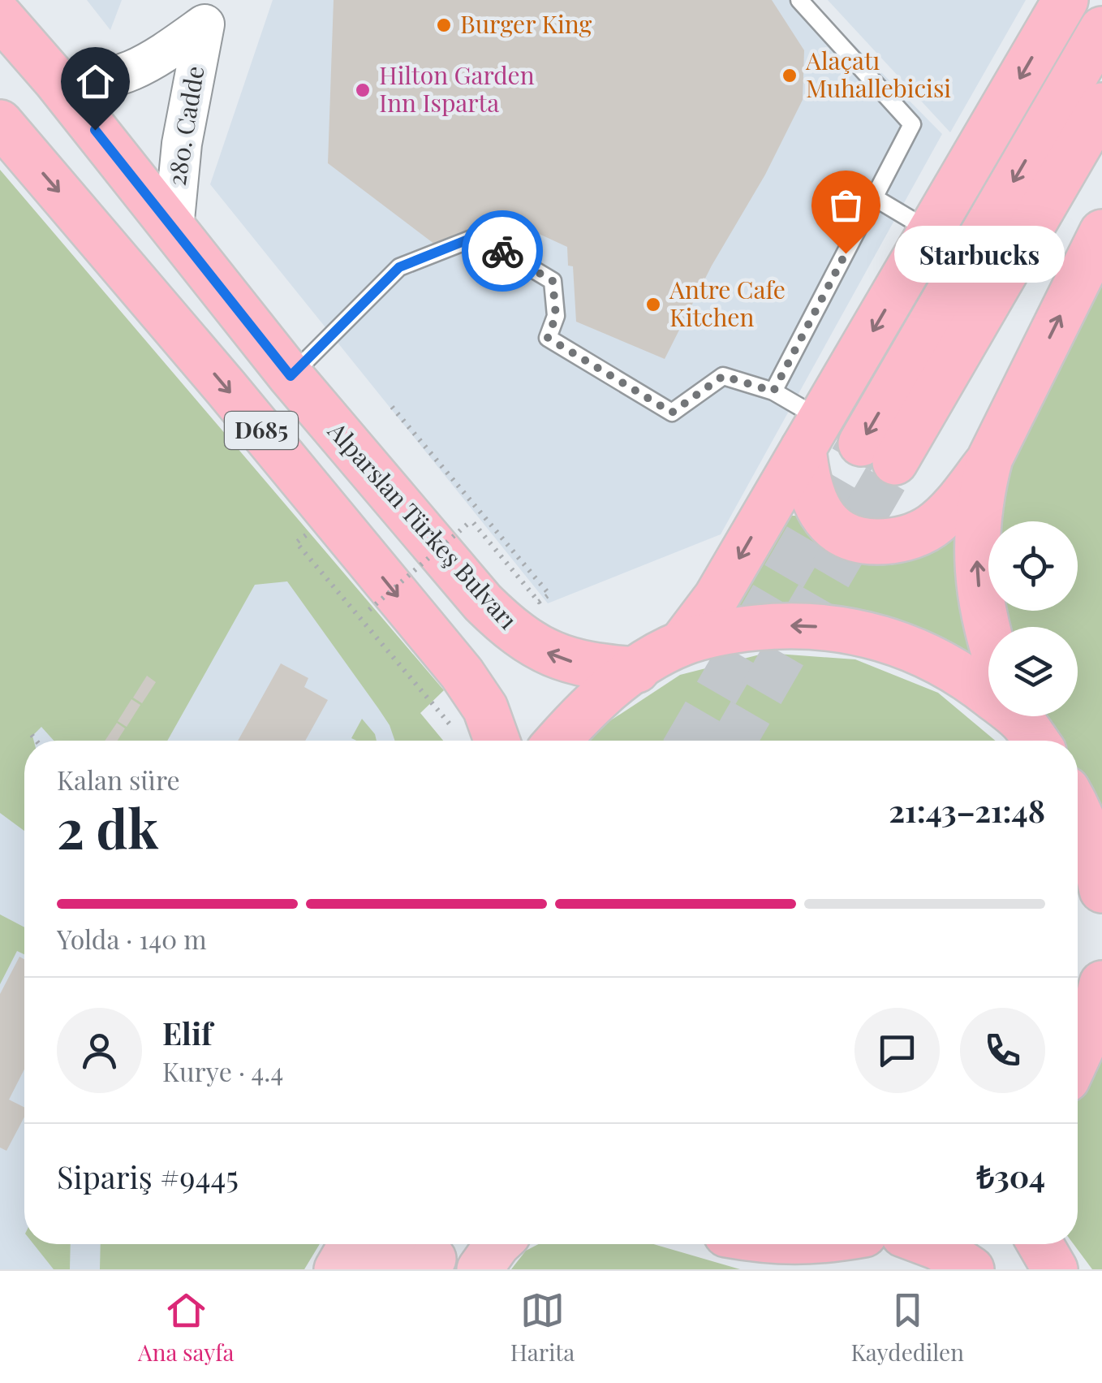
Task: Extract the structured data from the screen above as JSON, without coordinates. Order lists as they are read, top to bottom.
{
  "streets": {
    "highway": ["D685", "Alparslan Türkeş Bulvarı"],
    "street": ["280. Cadde"]
  },
  "crossings": [
    ["280. Cadde", "Alparslan Türkeş Bulvarı"]
  ],
  "places": [
    "Burger King",
    "Alaçatı Muhallebicisi",
    "Hilton Garden Inn Isparta",
    "Starbucks",
    "Antre Cafe Kitchen"
  ],
  "page": {
    "bubble": "Starbucks",
    "heading": ["2 dk", "Kalan süre", "21:43–21:48"],
    "panel": [
      "Elif",
      "Kurye · 4.4",
      "Sipariş #9445",
      "₺304"
    ],
    "bar": "Yolda · 140 m",
    "tabs": ["Ana sayfa", "Harita", "Kaydedilen"]
  }
}
